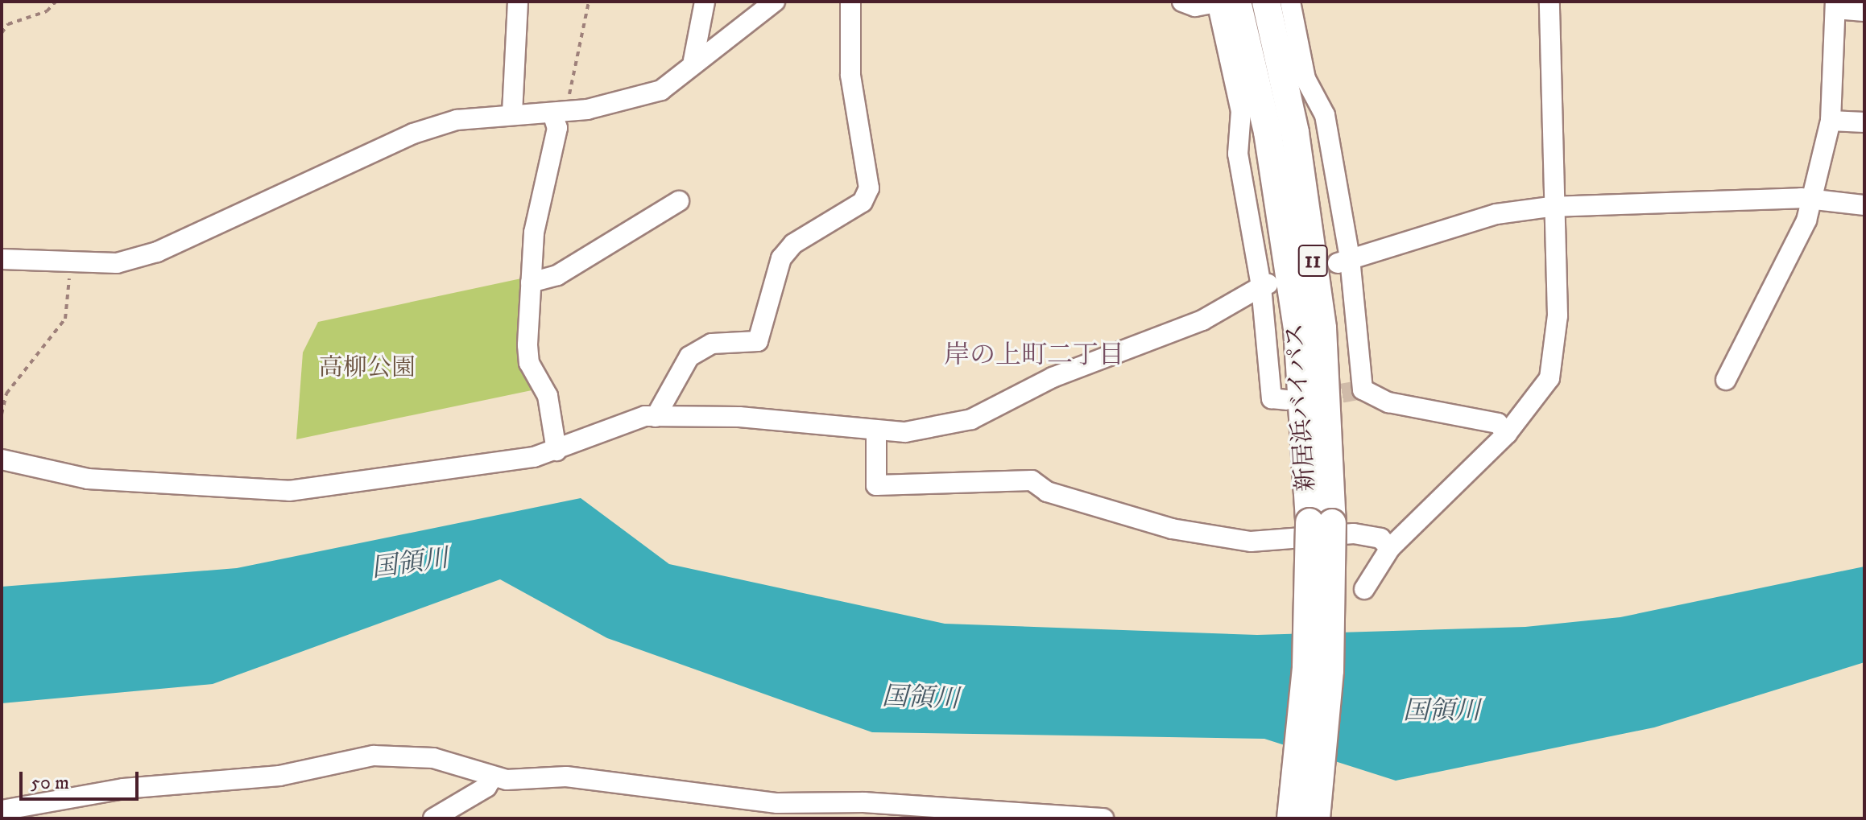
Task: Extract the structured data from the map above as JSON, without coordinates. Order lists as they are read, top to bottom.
{
  "streets": {
    "highway": ["11", "新居浜バイパス"]
  },
  "districts": ["岸の上町二丁目"],
  "water": ["国領川"],
  "parks": ["高柳公園"],
  "scale_bar": "50 m"
}
